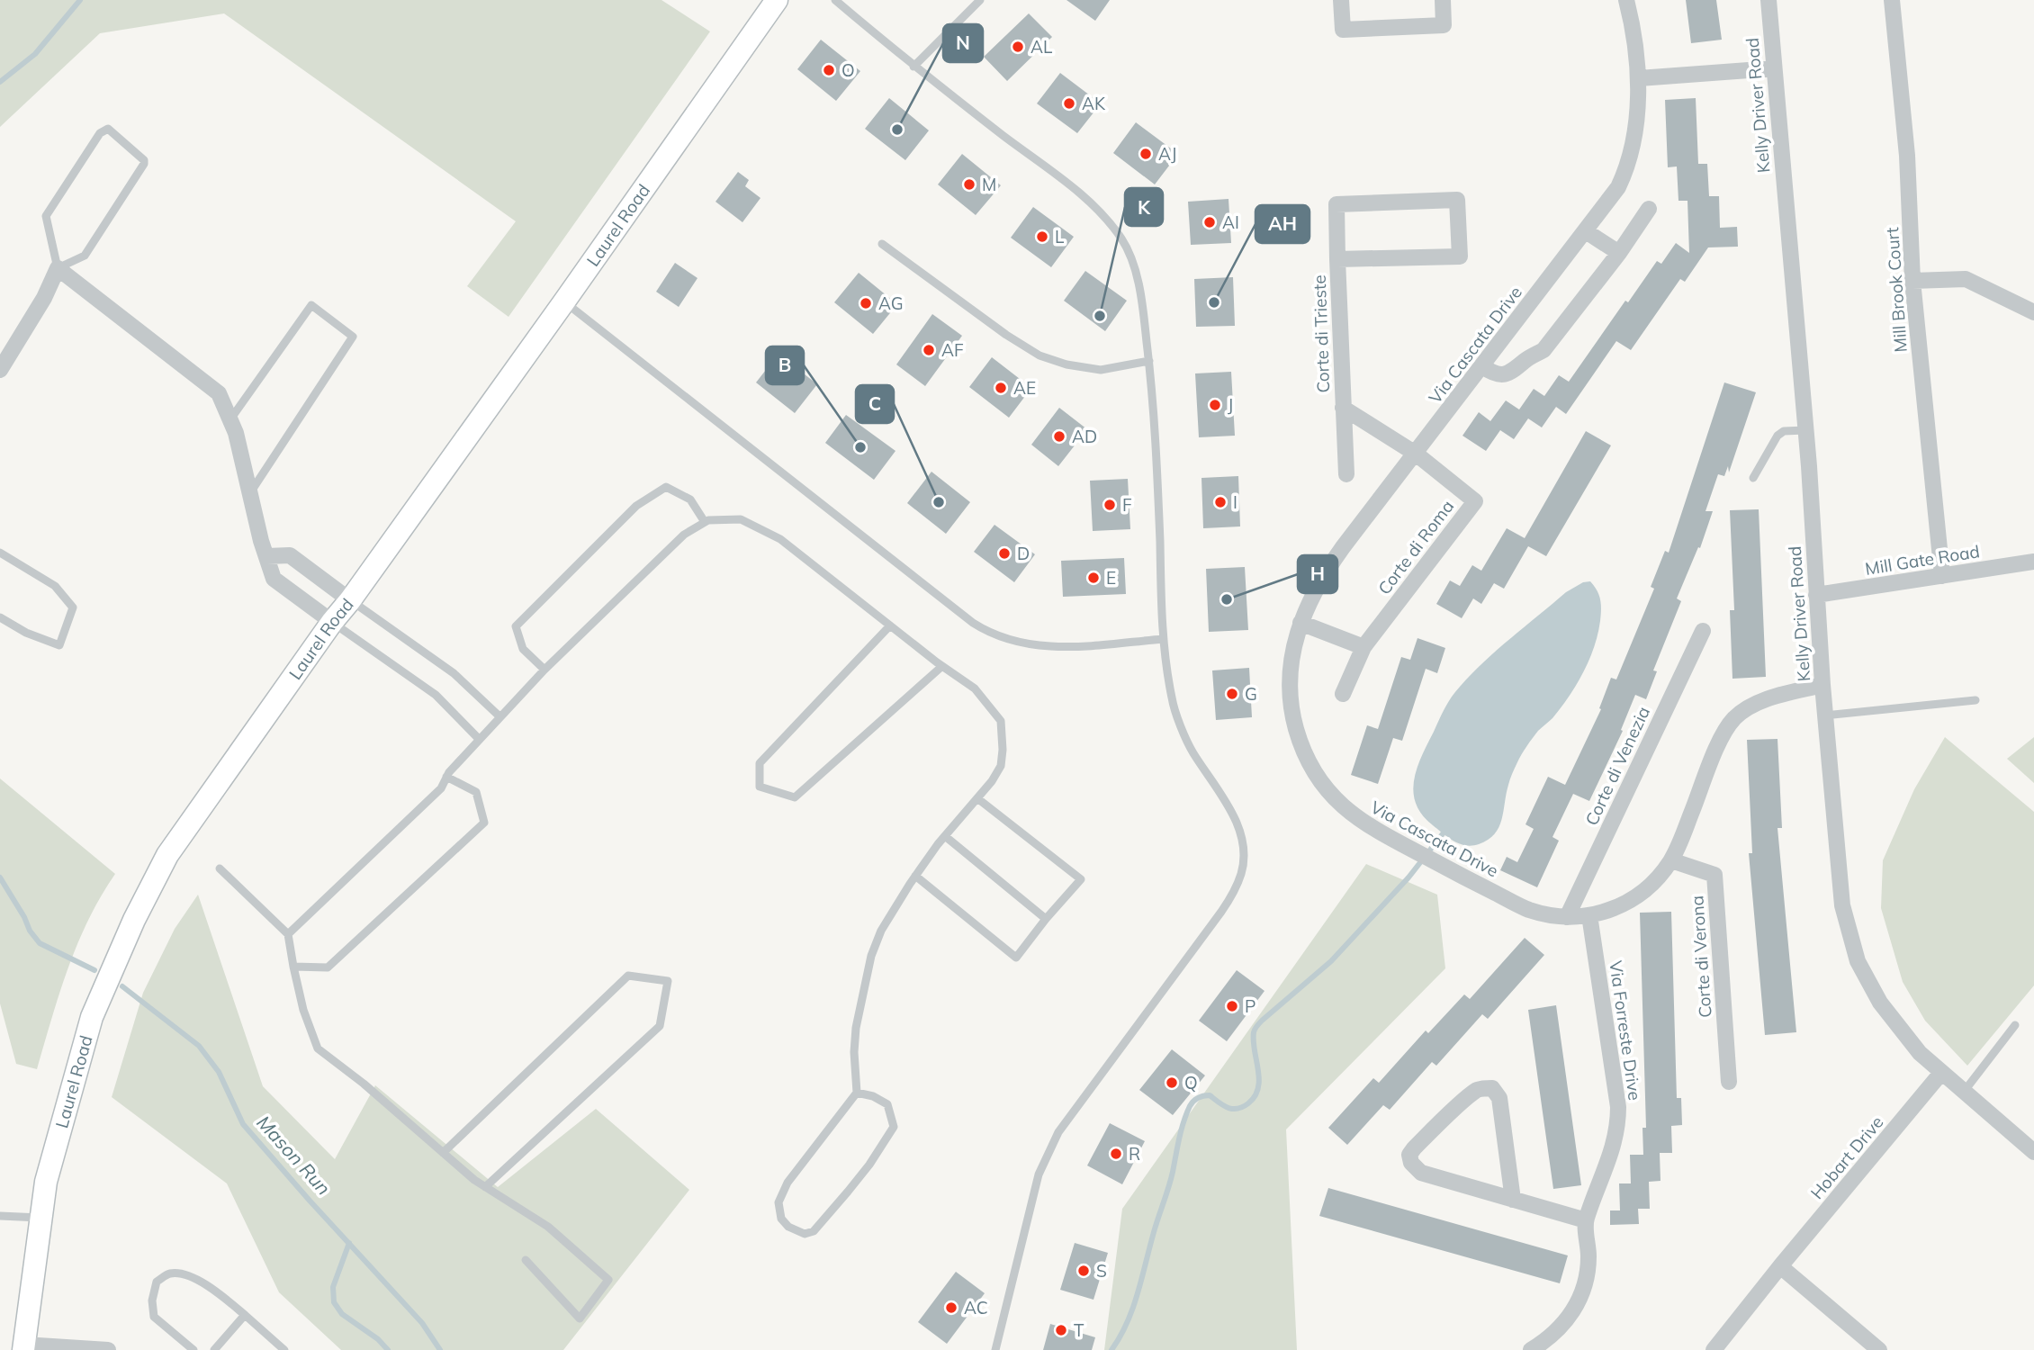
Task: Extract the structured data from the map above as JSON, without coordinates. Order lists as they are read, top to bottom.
{
  "streets": {
    "main road": ["Laurel Road"],
    "street": [
      "Kelly Driver Road",
      "Mill Brook Court",
      "Corte di Trieste",
      "Via Cascata Drive",
      "Corte di Roma",
      "Mill Gate Road",
      "Corte di Venezia",
      "Corte di Verona",
      "Via Forreste Drive",
      "Hobart Drive"
    ]
  },
  "crossings": [
    ["Kelly Driver Road", "Via Cascata Drive"],
    ["Kelly Driver Road", "Mill Gate Road"],
    ["Kelly Driver Road", "Hobart Drive"],
    ["Mill Brook Court", "Mill Gate Road"],
    ["Corte di Trieste", "Via Cascata Drive"],
    ["Corte di Trieste", "Corte di Roma"],
    ["Via Cascata Drive", "Corte di Roma"],
    ["Via Cascata Drive", "Corte di Venezia"],
    ["Via Cascata Drive", "Corte di Verona"],
    ["Via Cascata Drive", "Via Forreste Drive"]
  ],
  "water": ["Mason Run"],
  "places": [
    "AL",
    "O",
    "AK",
    "N",
    "AJ",
    "M",
    "AI",
    "L",
    "AH",
    "AG",
    "K",
    "AF",
    "AE",
    "J",
    "AD",
    "B",
    "C",
    "I",
    "F",
    "D",
    "E",
    "H",
    "G",
    "P",
    "Q",
    "R",
    "S",
    "AC",
    "T"
  ]
}
